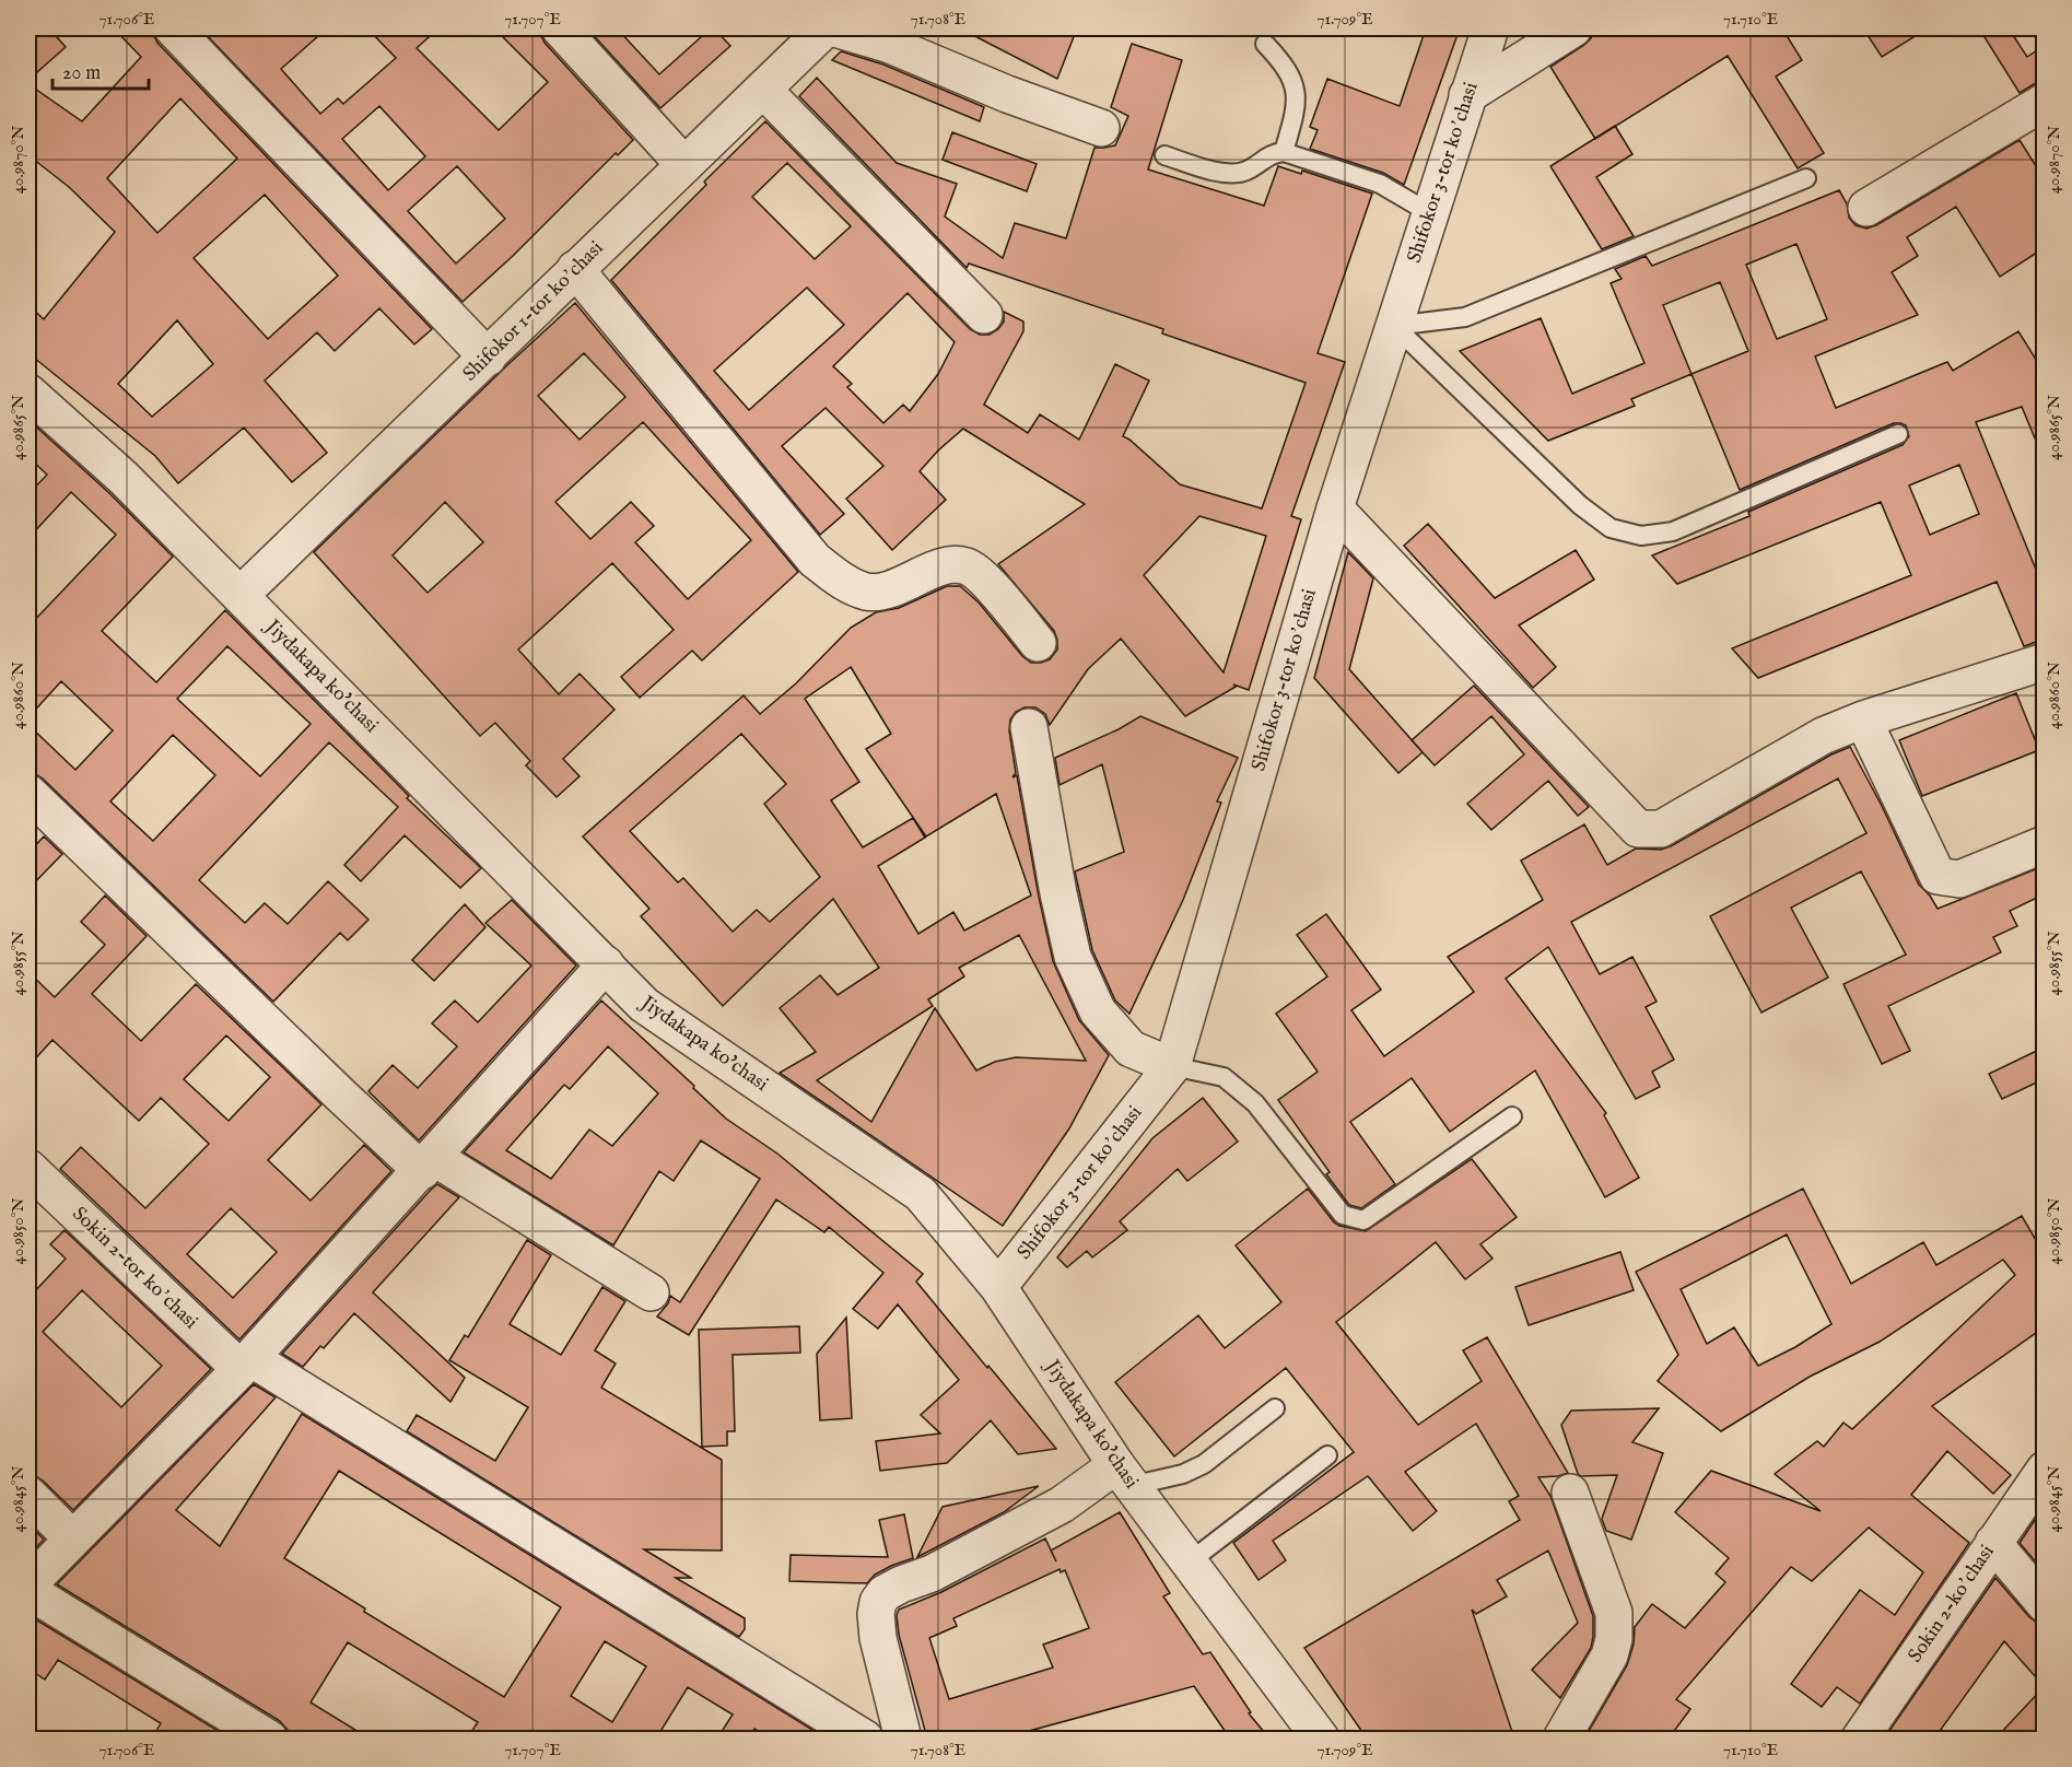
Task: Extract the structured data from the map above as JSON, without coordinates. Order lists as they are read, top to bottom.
{
  "streets": {
    "street": [
      "Shifokor 3-tor koʼchasi",
      "Shifokor 1-tor koʼchasi",
      "Jiydakapa ko'chasi",
      "Sokin 2-tor koʼchasi",
      "Sokin 2-koʼchasi"
    ]
  },
  "crossings": [
    ["Shifokor 3-tor koʼchasi", "Jiydakapa ko'chasi"],
    ["Shifokor 1-tor koʼchasi", "Jiydakapa ko'chasi"]
  ],
  "scale_bar": "20 m",
  "coordinates": [
    "71.706°E",
    "71.707°E",
    "71.708°E",
    "71.709°E",
    "71.710°E",
    "40.9870°N",
    "40.9865°N",
    "40.9860°N",
    "40.9855°N",
    "40.9850°N",
    "40.9845°N"
  ]
}
